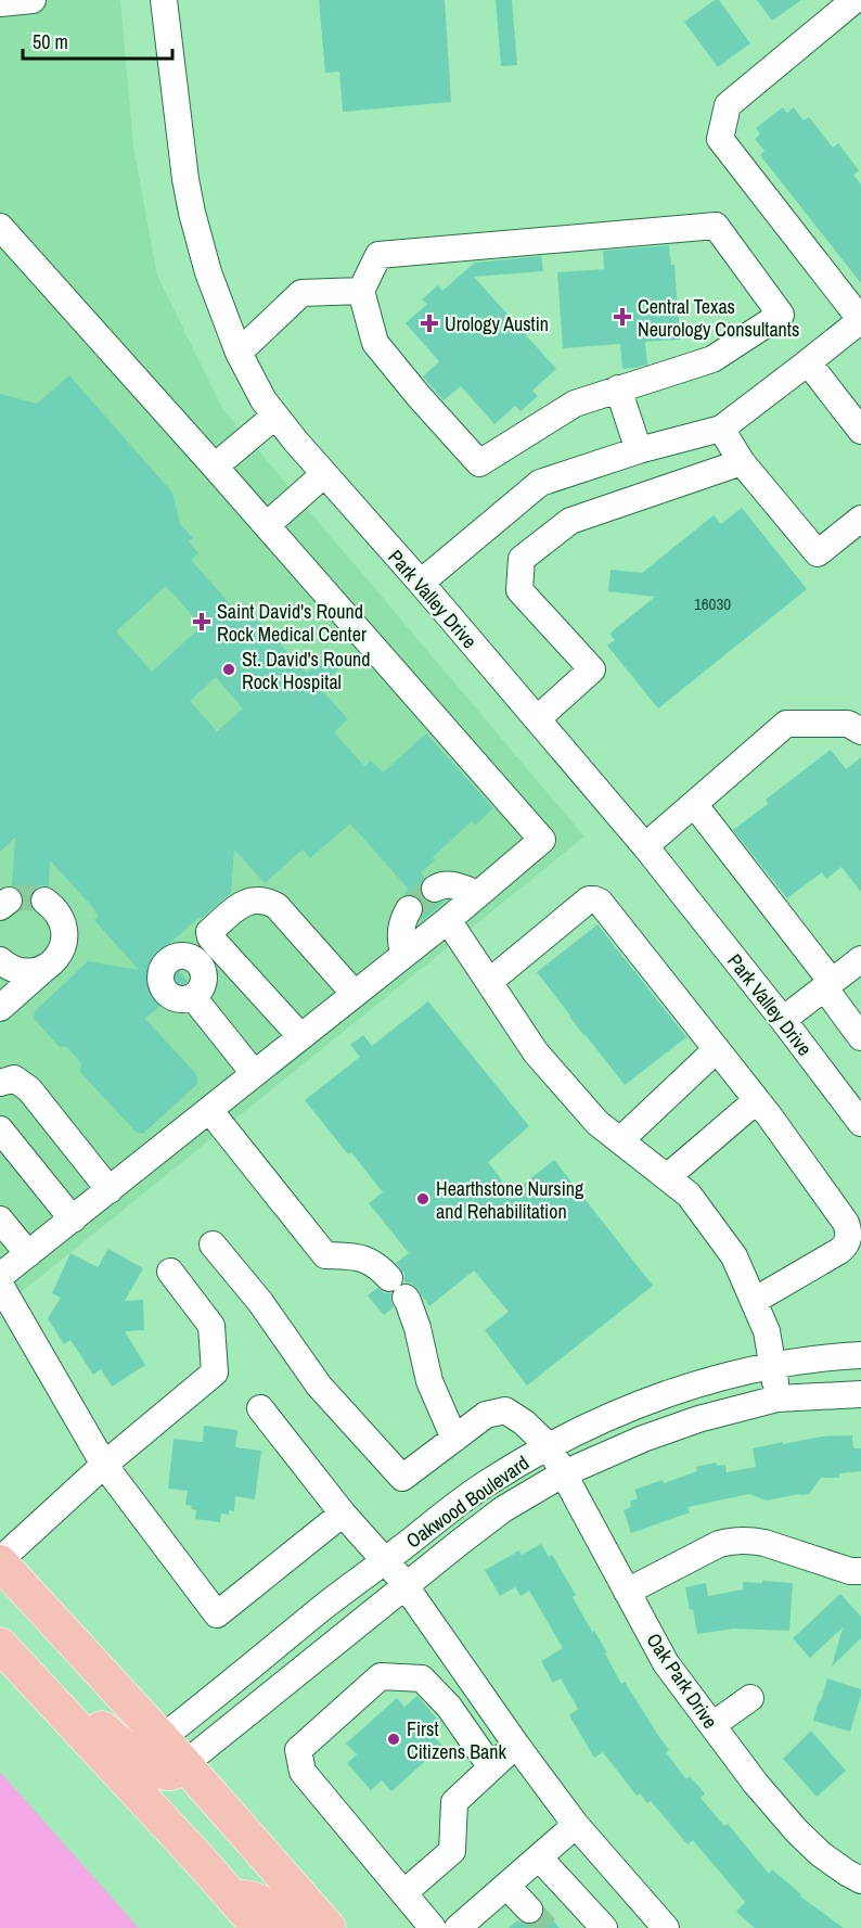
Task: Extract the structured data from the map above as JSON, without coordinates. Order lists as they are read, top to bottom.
{
  "streets": {
    "street": ["Park Valley Drive", "Oakwood Boulevard", "Oak Park Drive"]
  },
  "crossings": [
    ["Oakwood Boulevard", "Oak Park Drive"]
  ],
  "places": {
    "health": ["Central Texas Neurology Consultants", "Urology Austin", "Saint David's Round Rock Medical Center"],
    "other": ["St. David's Round Rock Hospital", "Hearthstone Nursing and Rehabilitation", "First Citizens Bank"]
  },
  "house_numbers": ["16030"],
  "scale_bar": "50 m"
}
